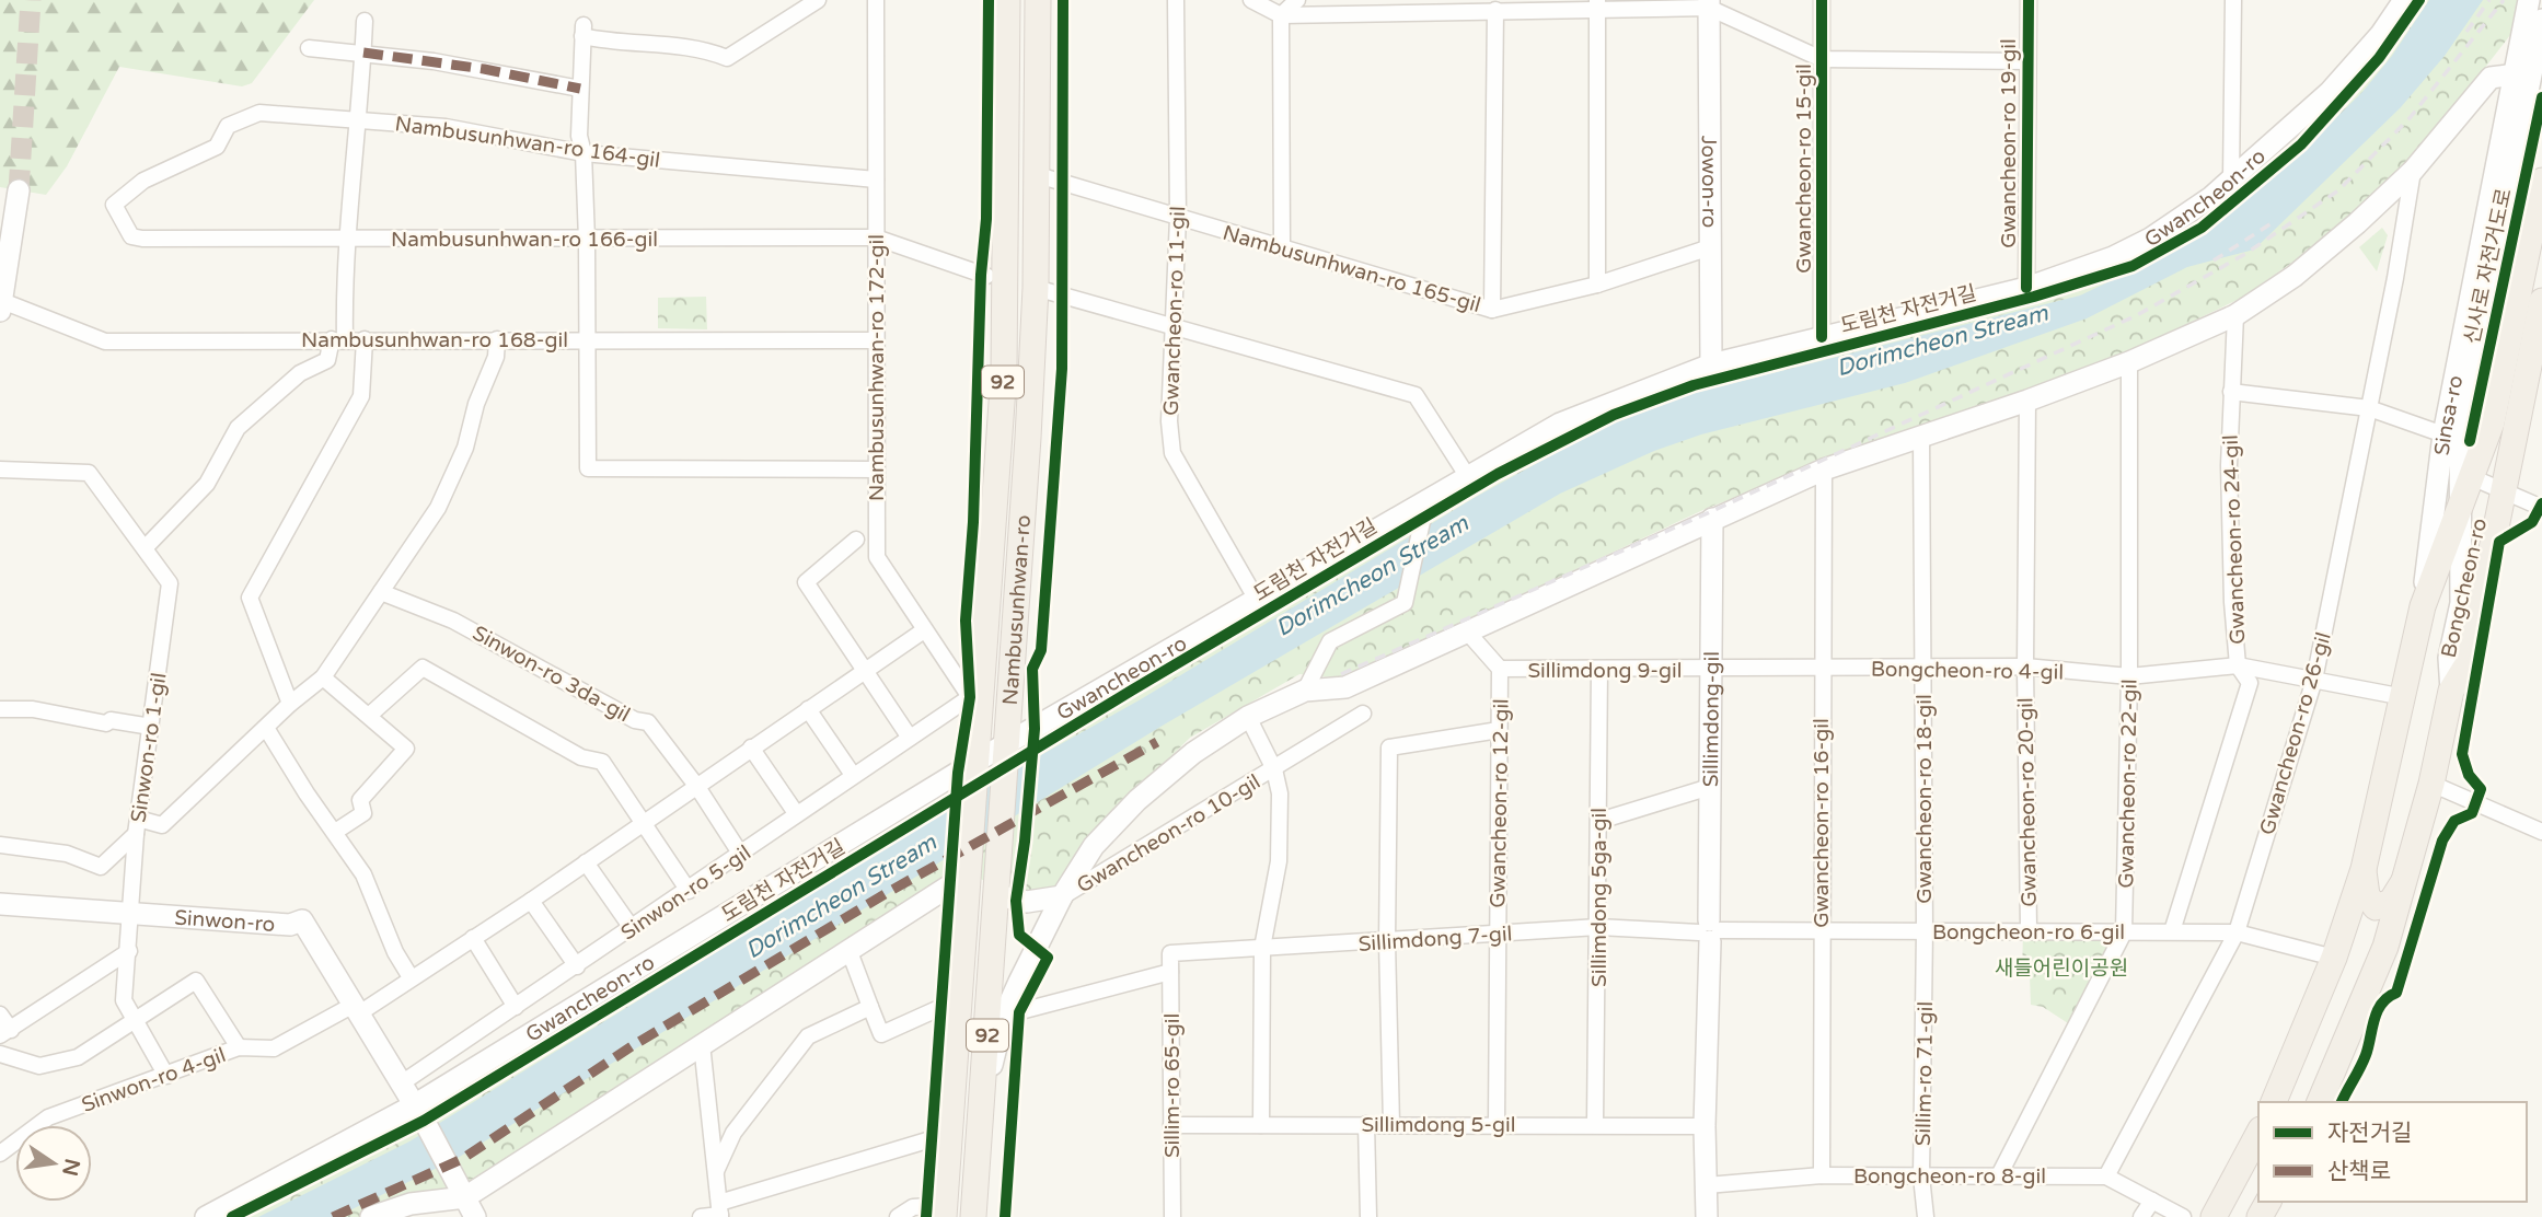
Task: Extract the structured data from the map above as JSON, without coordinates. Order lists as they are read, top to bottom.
{
  "streets": {
    "main road": [
      "Jowon-ro",
      "Gwancheon-ro",
      "92",
      "Sinsa-ro",
      "Bongcheon-ro",
      "Nambusunhwan-ro",
      "Sillimdong-gil",
      "Sinwon-ro"
    ],
    "street": [
      "Nambusunhwan-ro 164-gil",
      "Gwancheon-ro 19-gil",
      "Gwancheon-ro 15-gil",
      "Nambusunhwan-ro 166-gil",
      "Nambusunhwan-ro 165-gil",
      "Gwancheon-ro 11-gil",
      "Nambusunhwan-ro 168-gil",
      "Nambusunhwan-ro 172-gil",
      "Gwancheon-ro 24-gil",
      "Sillimdong 9-gil",
      "Bongcheon-ro 4-gil",
      "Sinwon-ro 3da-gil",
      "Gwancheon-ro 26-gil",
      "Sinwon-ro 1-gil",
      "Gwancheon-ro 22-gil",
      "Gwancheon-ro 18-gil",
      "Gwancheon-ro 20-gil",
      "Gwancheon-ro 12-gil",
      "Gwancheon-ro 16-gil",
      "Gwancheon-ro 10-gil",
      "Sinwon-ro 5-gil",
      "Sillimdong 5ga-gil",
      "Bongcheon-ro 6-gil",
      "Sillimdong 7-gil",
      "Sillim-ro 71-gil",
      "Sinwon-ro 4-gil",
      "Sillim-ro 65-gil",
      "Sillimdong 5-gil",
      "Bongcheon-ro 8-gil"
    ],
    "cycle path": ["신사로 자전거도로", "도림천 자전거길"]
  },
  "crossings": [
    ["Nambusunhwan-ro 164-gil", "Nambusunhwan-ro 166-gil"],
    ["Nambusunhwan-ro 164-gil", "Nambusunhwan-ro 172-gil"],
    ["Gwancheon-ro 19-gil", "Gwancheon-ro"],
    ["Gwancheon-ro 15-gil", "Gwancheon-ro"],
    ["Jowon-ro", "Gwancheon-ro"],
    ["Jowon-ro", "Nambusunhwan-ro 165-gil"],
    ["Gwancheon-ro", "Gwancheon-ro 11-gil"],
    ["Gwancheon-ro", "Nambusunhwan-ro"],
    ["Gwancheon-ro", "Sinwon-ro"],
    ["Nambusunhwan-ro 166-gil", "Nambusunhwan-ro 172-gil"],
    ["Nambusunhwan-ro 165-gil", "Gwancheon-ro 11-gil"],
    ["Nambusunhwan-ro 165-gil", "Nambusunhwan-ro"],
    ["Nambusunhwan-ro 168-gil", "Nambusunhwan-ro 172-gil"],
    ["Nambusunhwan-ro 172-gil", "Nambusunhwan-ro"],
    ["Nambusunhwan-ro 172-gil", "Sinwon-ro 5-gil"],
    ["Nambusunhwan-ro 172-gil", "Sinwon-ro 4-gil"],
    ["Sinsa-ro", "Bongcheon-ro"],
    ["Gwancheon-ro 24-gil", "Bongcheon-ro 4-gil"],
    ["Gwancheon-ro 24-gil", "Bongcheon-ro 6-gil"],
    ["Bongcheon-ro", "Bongcheon-ro 4-gil"],
    ["Bongcheon-ro", "Bongcheon-ro 6-gil"],
    ["Nambusunhwan-ro", "Sinwon-ro 5-gil"],
    ["Sillimdong 9-gil", "Bongcheon-ro 4-gil"],
    ["Sillimdong 9-gil", "Sillimdong-gil"],
    ["Sillimdong 9-gil", "Gwancheon-ro 12-gil"],
    ["Sillimdong 9-gil", "Sillimdong 5ga-gil"],
    ["Bongcheon-ro 4-gil", "Sillimdong-gil"],
    ["Bongcheon-ro 4-gil", "Gwancheon-ro 26-gil"],
    ["Bongcheon-ro 4-gil", "Gwancheon-ro 22-gil"],
    ["Bongcheon-ro 4-gil", "Gwancheon-ro 18-gil"],
    ["Bongcheon-ro 4-gil", "Gwancheon-ro 20-gil"],
    ["Bongcheon-ro 4-gil", "Gwancheon-ro 16-gil"],
    ["Sinwon-ro 3da-gil", "Sinwon-ro 5-gil"],
    ["Sinwon-ro 3da-gil", "Sinwon-ro 4-gil"],
    ["Sillimdong-gil", "Bongcheon-ro 6-gil"],
    ["Sillimdong-gil", "Sillimdong 7-gil"],
    ["Sillimdong-gil", "Sillimdong 5-gil"],
    ["Sillimdong-gil", "Bongcheon-ro 8-gil"],
    ["Gwancheon-ro 26-gil", "Bongcheon-ro 6-gil"],
    ["Gwancheon-ro 26-gil", "Bongcheon-ro 8-gil"],
    ["Sinwon-ro 1-gil", "Sinwon-ro"],
    ["Sinwon-ro 1-gil", "Sinwon-ro 4-gil"],
    ["Gwancheon-ro 22-gil", "Bongcheon-ro 6-gil"],
    ["Gwancheon-ro 22-gil", "Bongcheon-ro 8-gil"],
    ["Gwancheon-ro 18-gil", "Bongcheon-ro 6-gil"],
    ["Gwancheon-ro 18-gil", "Sillim-ro 71-gil"],
    ["Gwancheon-ro 20-gil", "Bongcheon-ro 6-gil"],
    ["Gwancheon-ro 12-gil", "Sillimdong 7-gil"],
    ["Gwancheon-ro 12-gil", "Sillimdong 5-gil"],
    ["Gwancheon-ro 16-gil", "Bongcheon-ro 6-gil"],
    ["Gwancheon-ro 16-gil", "Bongcheon-ro 8-gil"],
    ["Gwancheon-ro 10-gil", "Sillimdong 7-gil"],
    ["Gwancheon-ro 10-gil", "Sillimdong 5-gil"],
    ["Sinwon-ro 5-gil", "Sinwon-ro"],
    ["Sillimdong 5ga-gil", "Sillimdong 7-gil"],
    ["Sillimdong 5ga-gil", "Sillimdong 5-gil"],
    ["Sinwon-ro", "Sinwon-ro 4-gil"],
    ["Bongcheon-ro 6-gil", "Sillimdong 7-gil"],
    ["Bongcheon-ro 6-gil", "Sillim-ro 71-gil"],
    ["Sillimdong 7-gil", "Sillim-ro 65-gil"],
    ["Sillim-ro 71-gil", "Bongcheon-ro 8-gil"],
    ["Sillim-ro 65-gil", "Sillimdong 5-gil"]
  ],
  "water": ["Dorimcheon Stream"],
  "parks": ["새들어린이공원"],
  "legend": ["자전거길", "산책로"],
  "north": "right"
}
